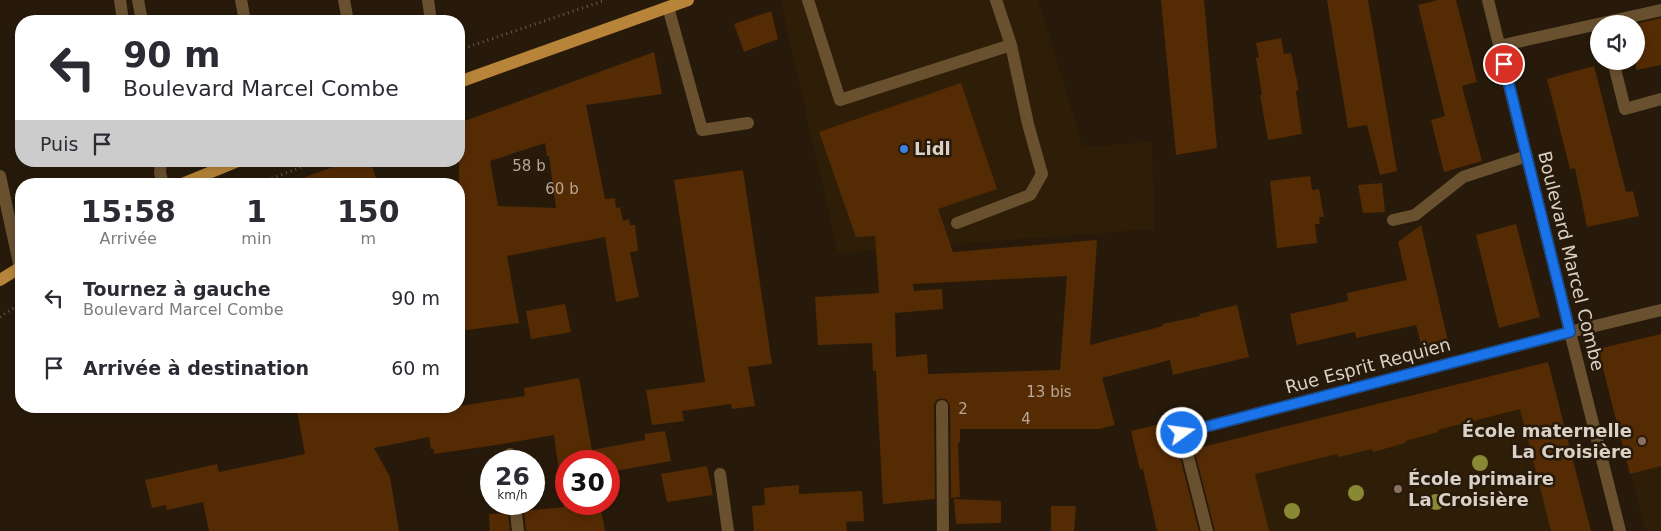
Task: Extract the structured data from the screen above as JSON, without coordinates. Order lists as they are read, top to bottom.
{
  "streets": {
    "street": ["Boulevard Marcel Combe", "Rue Esprit Requien"]
  },
  "crossings": [
    ["Boulevard Marcel Combe", "Rue Esprit Requien"]
  ],
  "places": ["Lidl", "École maternelle La Croisière", "École primaire La Croisière"],
  "house_numbers": [
    "58 b",
    "60 b",
    "13 bis",
    "2",
    "4"
  ],
  "page": {
    "turn": ["90 m", "Boulevard Marcel Combe"],
    "then": "Puis",
    "eta": [
      "15:58",
      "Arrivée",
      "1",
      "min",
      "150",
      "m"
    ],
    "list": [
      {
        "name": "Tournez à gauche",
        "note": "Boulevard Marcel Combe",
        "value": "90 m"
      },
      {
        "name": "Arrivée à destination",
        "value": "60 m"
      }
    ],
    "speed": "26 km/h",
    "limit": "30"
  }
}
